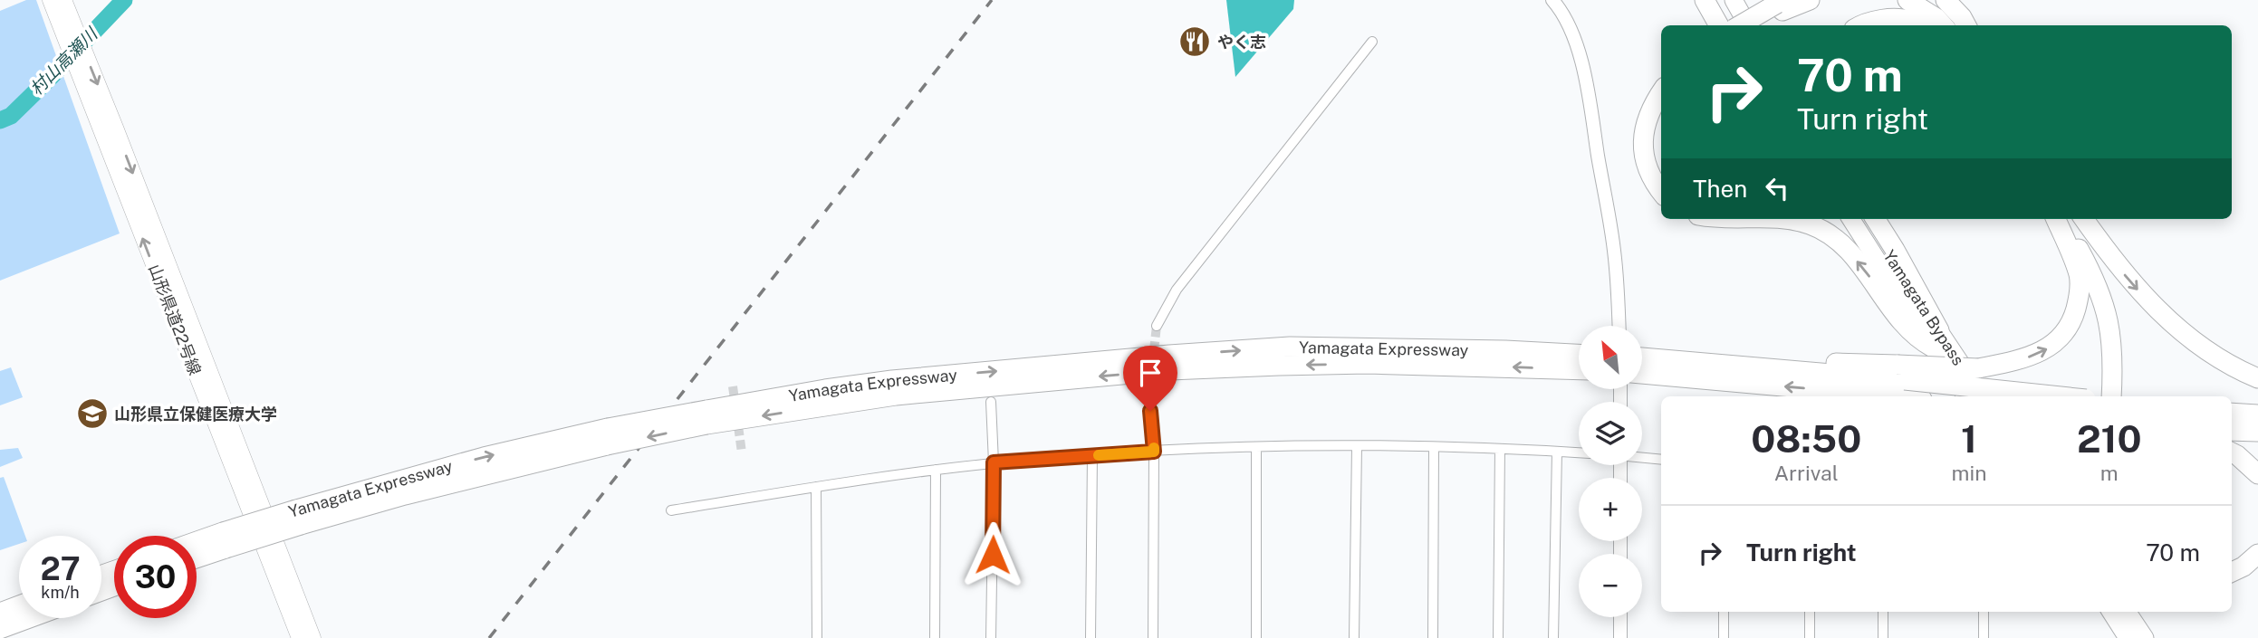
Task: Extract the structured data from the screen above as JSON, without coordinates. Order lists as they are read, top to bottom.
{
  "streets": {
    "highway": ["Yamagata Bypass", "Yamagata Expressway"],
    "main road": ["山形県道22号線"]
  },
  "water": ["村山高瀬川"],
  "places": {
    "restaurant": ["やく志"],
    "school or university": ["山形県立保健医療大学"]
  },
  "north": "top left",
  "page": {
    "turn": ["70 m", "Turn right"],
    "then": "Then",
    "map_buttons": ["+", "−"],
    "eta": [
      "08:50",
      "Arrival",
      "1",
      "min",
      "210",
      "m"
    ],
    "list": [
      {
        "name": "Turn right",
        "value": "70 m"
      }
    ],
    "speed": "27 km/h",
    "limit": "30"
  }
}
